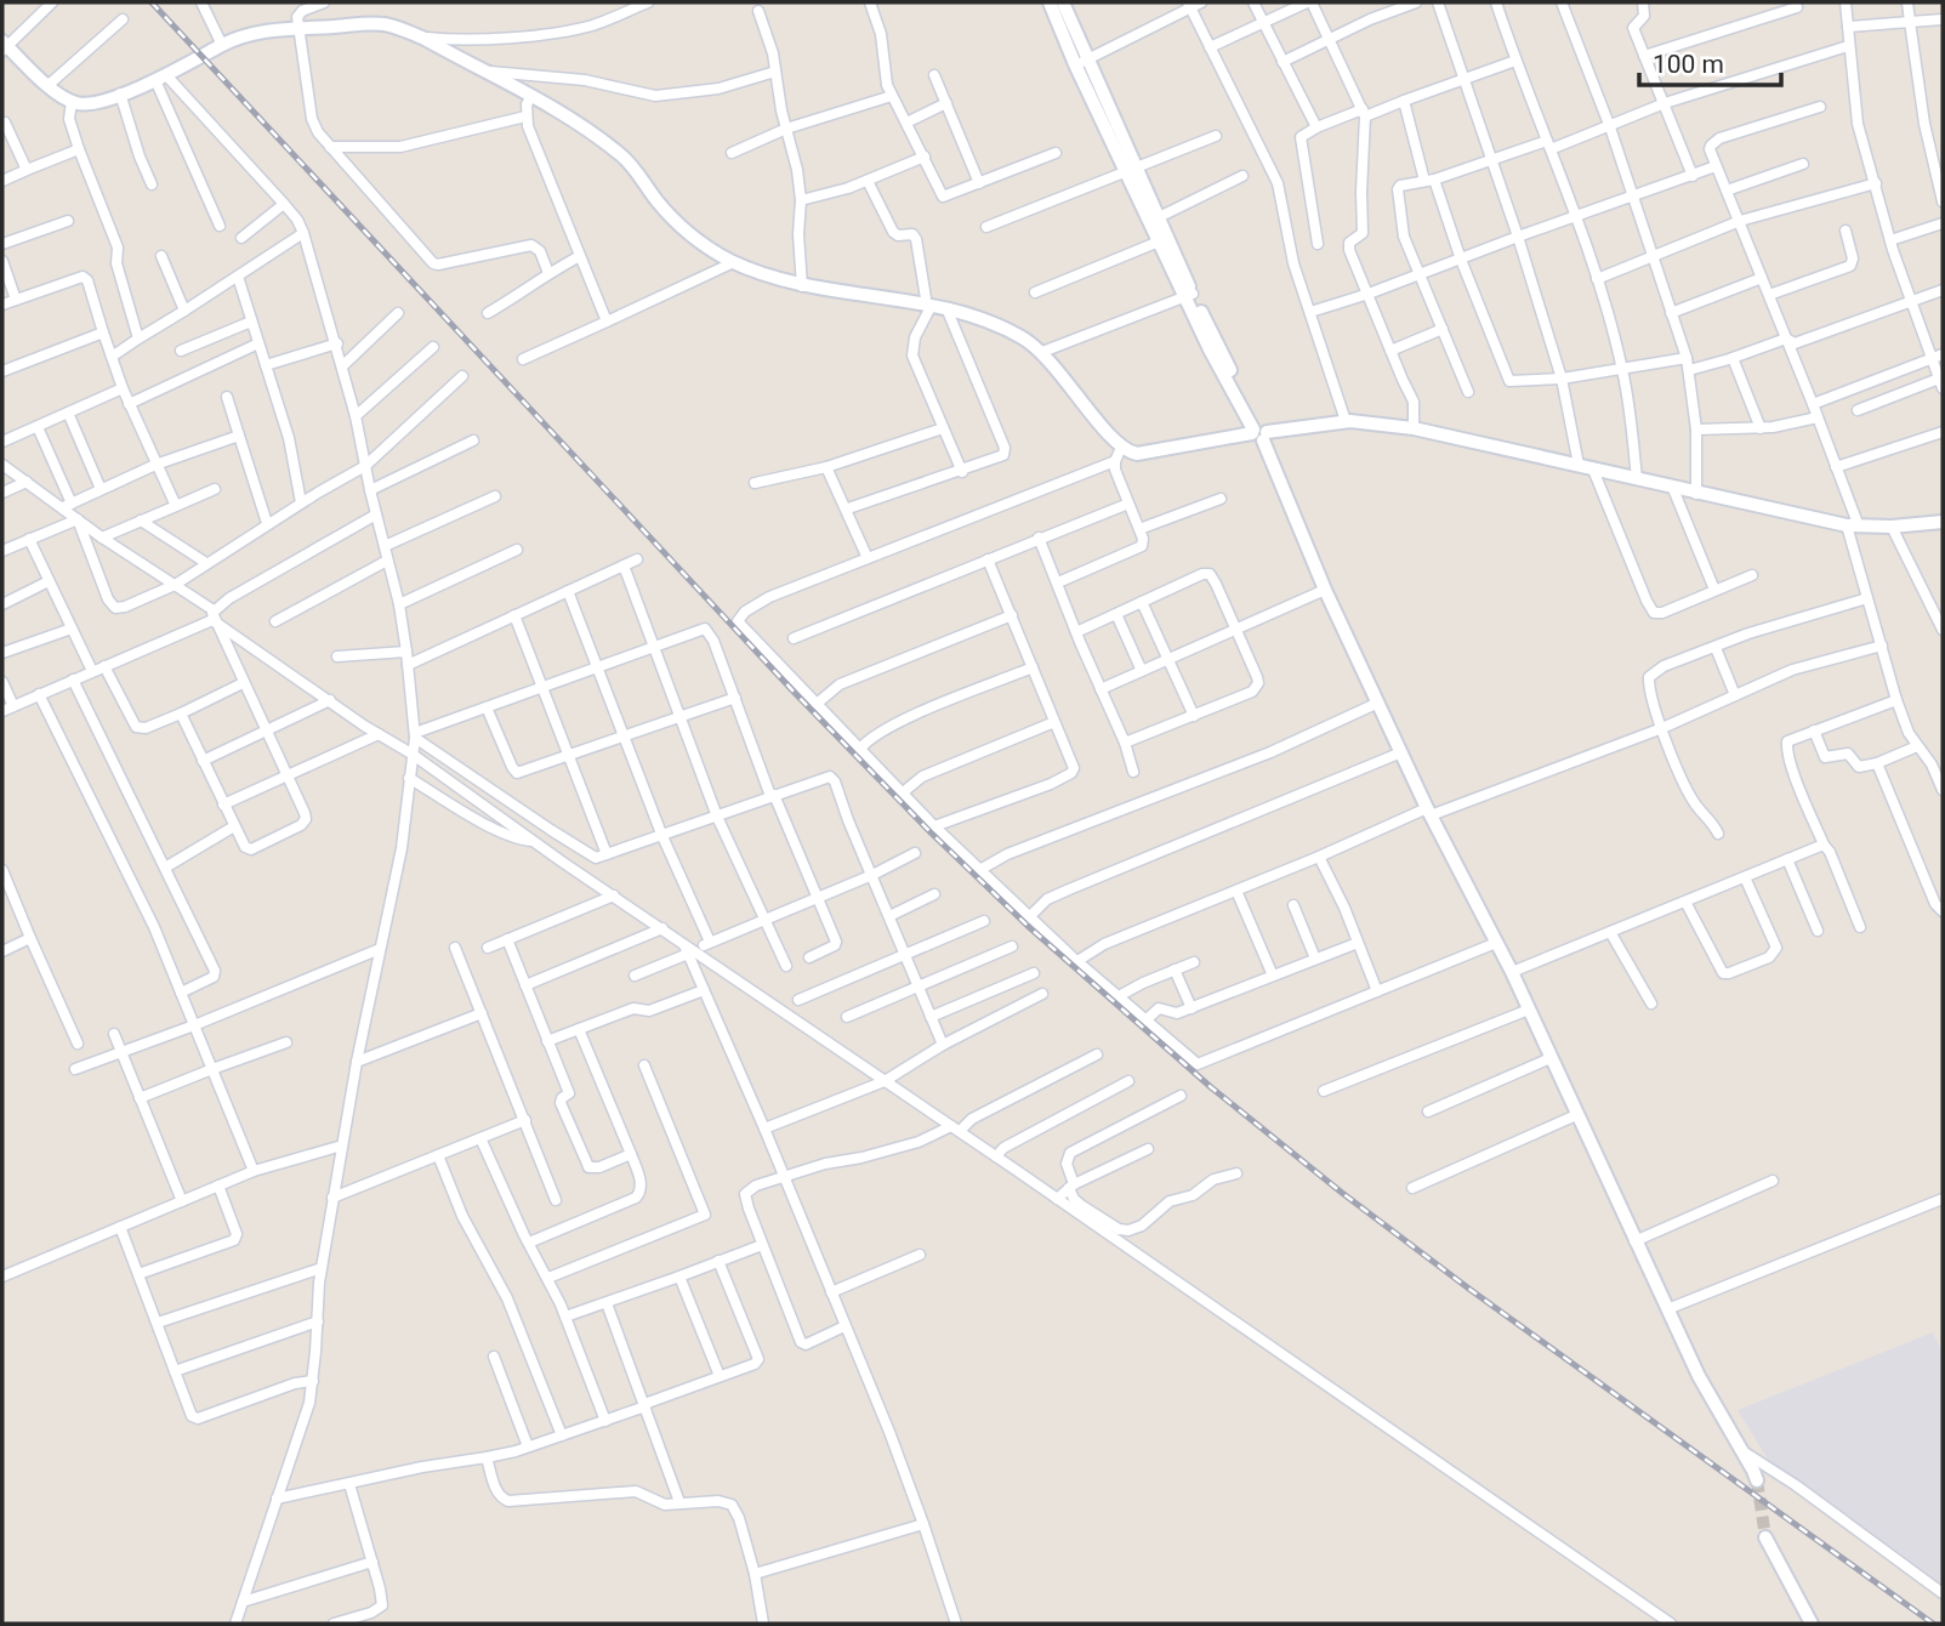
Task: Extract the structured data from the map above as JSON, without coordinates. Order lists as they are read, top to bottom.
{
  "scale_bar": "100 m"
}
